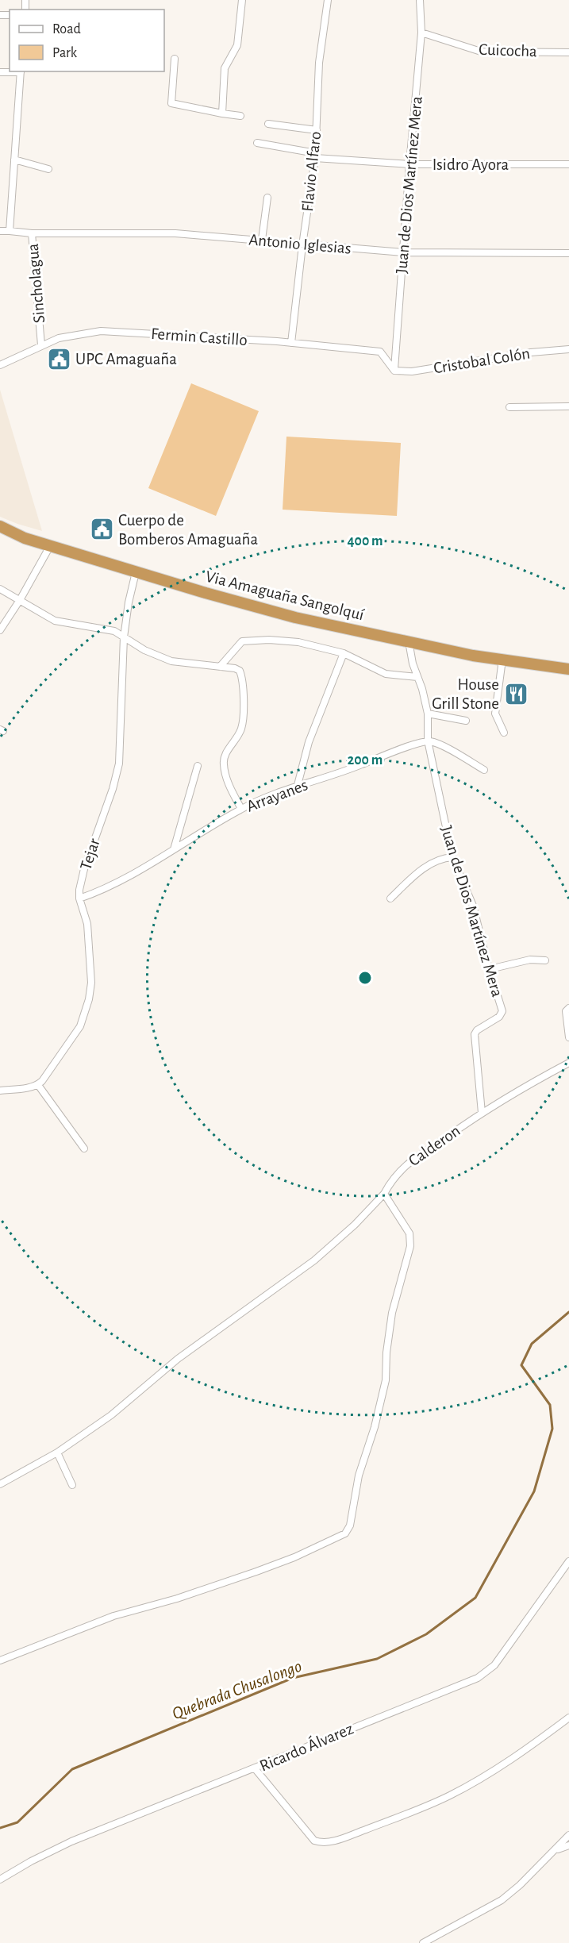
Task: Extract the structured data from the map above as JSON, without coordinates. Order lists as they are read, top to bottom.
{
  "streets": {
    "highway": ["Via Amaguaña Sangolquí"],
    "street": [
      "Cuicocha",
      "Isidro Ayora",
      "Flavio Alfaro",
      "Juan de Dios Martínez Mera",
      "Antonio Iglesias",
      "Sincholagua",
      "Fermin Castillo",
      "Cristobal Colón",
      "Arrayanes",
      "Tejar",
      "Calderon",
      "Ricardo Álvarez"
    ]
  },
  "crossings": [
    ["Cuicocha", "Juan de Dios Martínez Mera"],
    ["Isidro Ayora", "Flavio Alfaro"],
    ["Isidro Ayora", "Juan de Dios Martínez Mera"],
    ["Flavio Alfaro", "Antonio Iglesias"],
    ["Flavio Alfaro", "Fermin Castillo"],
    ["Juan de Dios Martínez Mera", "Antonio Iglesias"],
    ["Juan de Dios Martínez Mera", "Fermin Castillo"],
    ["Juan de Dios Martínez Mera", "Cristobal Colón"],
    ["Juan de Dios Martínez Mera", "Via Amaguaña Sangolquí"],
    ["Juan de Dios Martínez Mera", "Arrayanes"],
    ["Juan de Dios Martínez Mera", "Calderon"],
    ["Antonio Iglesias", "Sincholagua"],
    ["Sincholagua", "Fermin Castillo"],
    ["Via Amaguaña Sangolquí", "Tejar"],
    ["Arrayanes", "Tejar"]
  ],
  "water": ["Quebrada Chusalongo"],
  "places": {
    "public building": ["UPC Amaguaña", "Cuerpo de Bomberos Amaguaña"],
    "restaurant": ["House Grill Stone"]
  },
  "legend": ["Road", "Park"],
  "rings": ["400 m", "200 m"]
}
